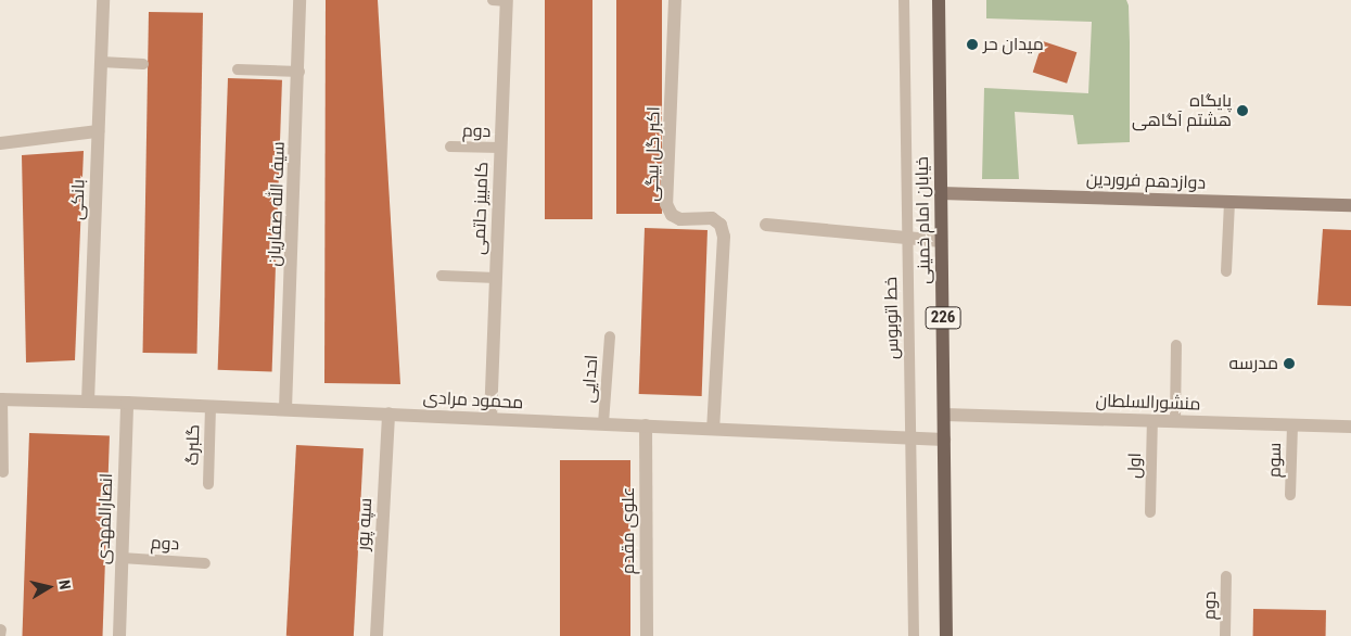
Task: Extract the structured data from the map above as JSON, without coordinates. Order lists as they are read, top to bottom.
{
  "streets": {
    "main road": ["دوازدهم فروردین", "خیابان امام خمینی", "226"],
    "street": [
      "اکبر گل بیگی",
      "بانکی",
      "سیف الله صفاریان",
      "کامبیز حاتمی",
      "محمود مرادی",
      "منشورالسلطان",
      "انصارالمهدی",
      "سپه پور",
      "علوی مقدم"
    ],
    "lane": [
      "دوم",
      "خط اتوبوس",
      "احدایی",
      "گلبرگ",
      "سوم",
      "اول"
    ]
  },
  "crossings": [
    ["دوم", "کامبیز حاتمی"],
    ["دوم", "انصارالمهدی"],
    ["اکبر گل بیگی", "محمود مرادی"],
    ["دوازدهم فروردین", "خیابان امام خمینی"],
    ["بانکی", "محمود مرادی"],
    ["سیف الله صفاریان", "محمود مرادی"],
    ["کامبیز حاتمی", "محمود مرادی"],
    ["خیابان امام خمینی", "محمود مرادی"],
    ["خیابان امام خمینی", "منشورالسلطان"],
    ["خط اتوبوس", "محمود مرادی"],
    ["احدایی", "محمود مرادی"],
    ["محمود مرادی", "گلبرگ"],
    ["محمود مرادی", "انصارالمهدی"],
    ["محمود مرادی", "سپه پور"],
    ["محمود مرادی", "علوی مقدم"],
    ["منشورالسلطان", "سوم"],
    ["منشورالسلطان", "اول"]
  ],
  "places": ["میدان حر", "پایگاه هشتم آگاهی", "مدرسه"],
  "north": "right"
}
